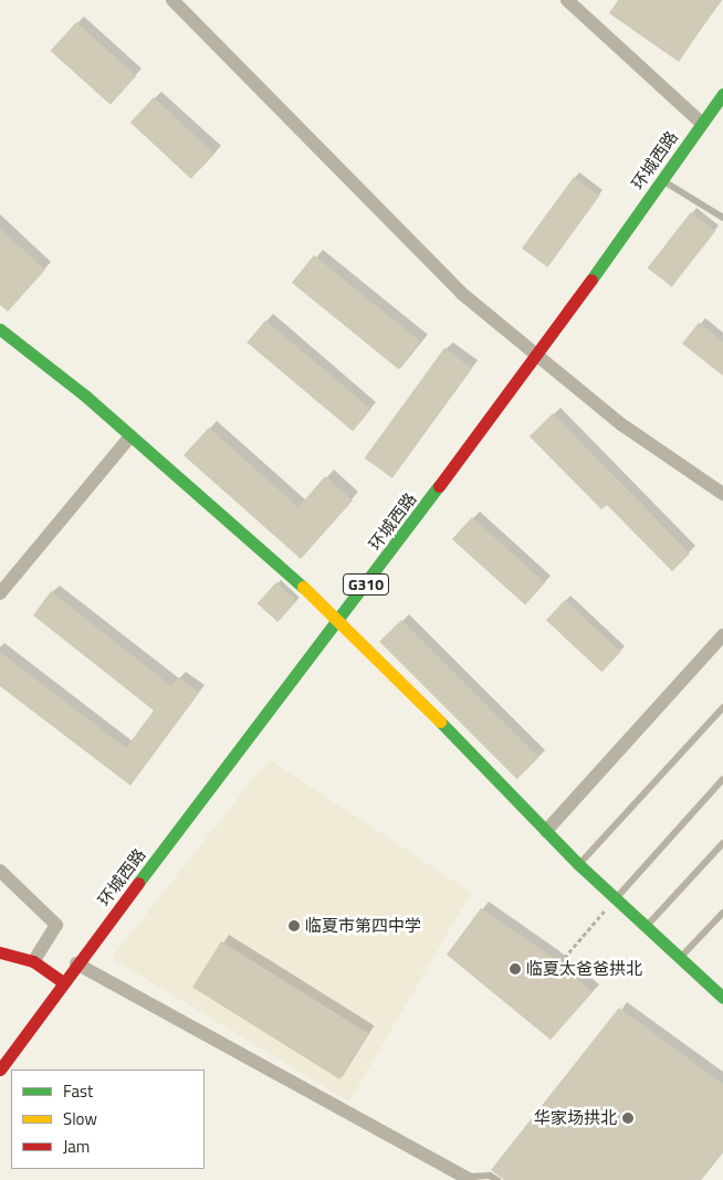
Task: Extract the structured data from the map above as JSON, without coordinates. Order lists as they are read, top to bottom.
{
  "streets": {
    "main road": ["环城西路", "G310"]
  },
  "places": ["临夏市第四中学", "临夏太爸爸拱北", "华家场拱北"],
  "legend": ["Fast", "Slow", "Jam"]
}
